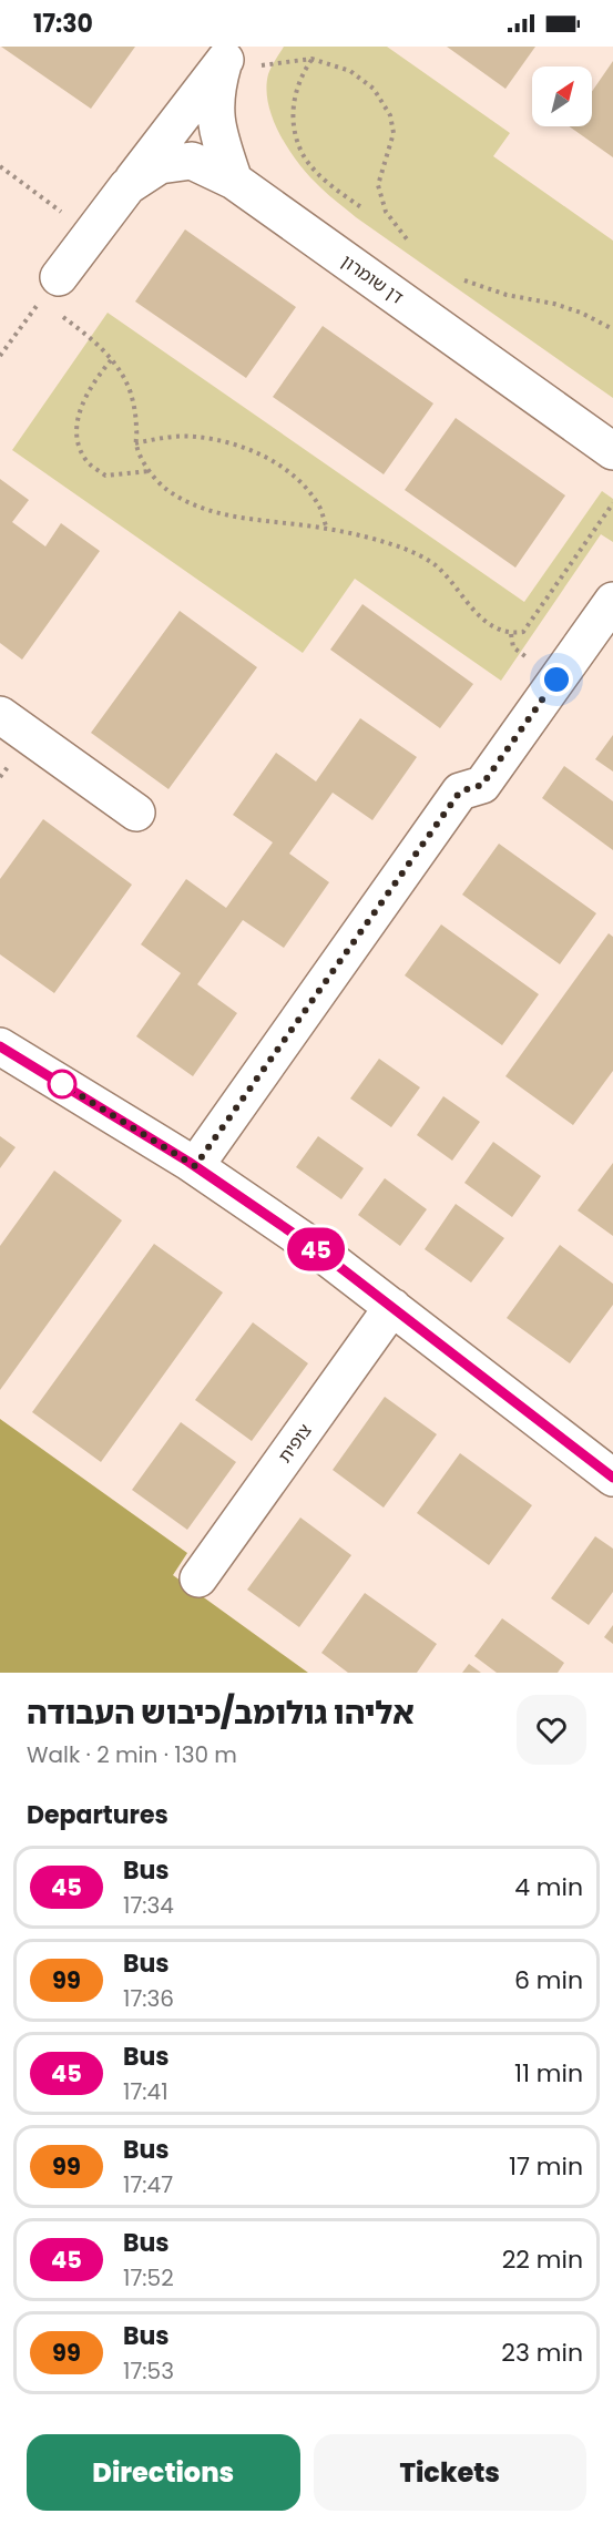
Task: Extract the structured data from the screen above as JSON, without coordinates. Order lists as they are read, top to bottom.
{
  "streets": {
    "street": ["דן שומרון", "צופית"]
  },
  "lines": ["bus line 45"],
  "north": "top right",
  "page": {
    "status": "17:30",
    "on_map": "45",
    "heading": [
      ["אליהו גולומב/כיבוש העבודה", "Walk · 2 min · 130 m"],
      "Departures"
    ],
    "list": [
      {
        "mark": "45",
        "name": "Bus",
        "note": "17:34",
        "value": "4 min"
      },
      {
        "mark": "99",
        "name": "Bus",
        "note": "17:36",
        "value": "6 min"
      },
      {
        "mark": "45",
        "name": "Bus",
        "note": "17:41",
        "value": "11 min"
      },
      {
        "mark": "99",
        "name": "Bus",
        "note": "17:47",
        "value": "17 min"
      },
      {
        "mark": "45",
        "name": "Bus",
        "note": "17:52",
        "value": "22 min"
      },
      {
        "mark": "99",
        "name": "Bus",
        "note": "17:53",
        "value": "23 min"
      }
    ],
    "buttons": ["Directions", "Tickets"]
  }
}
